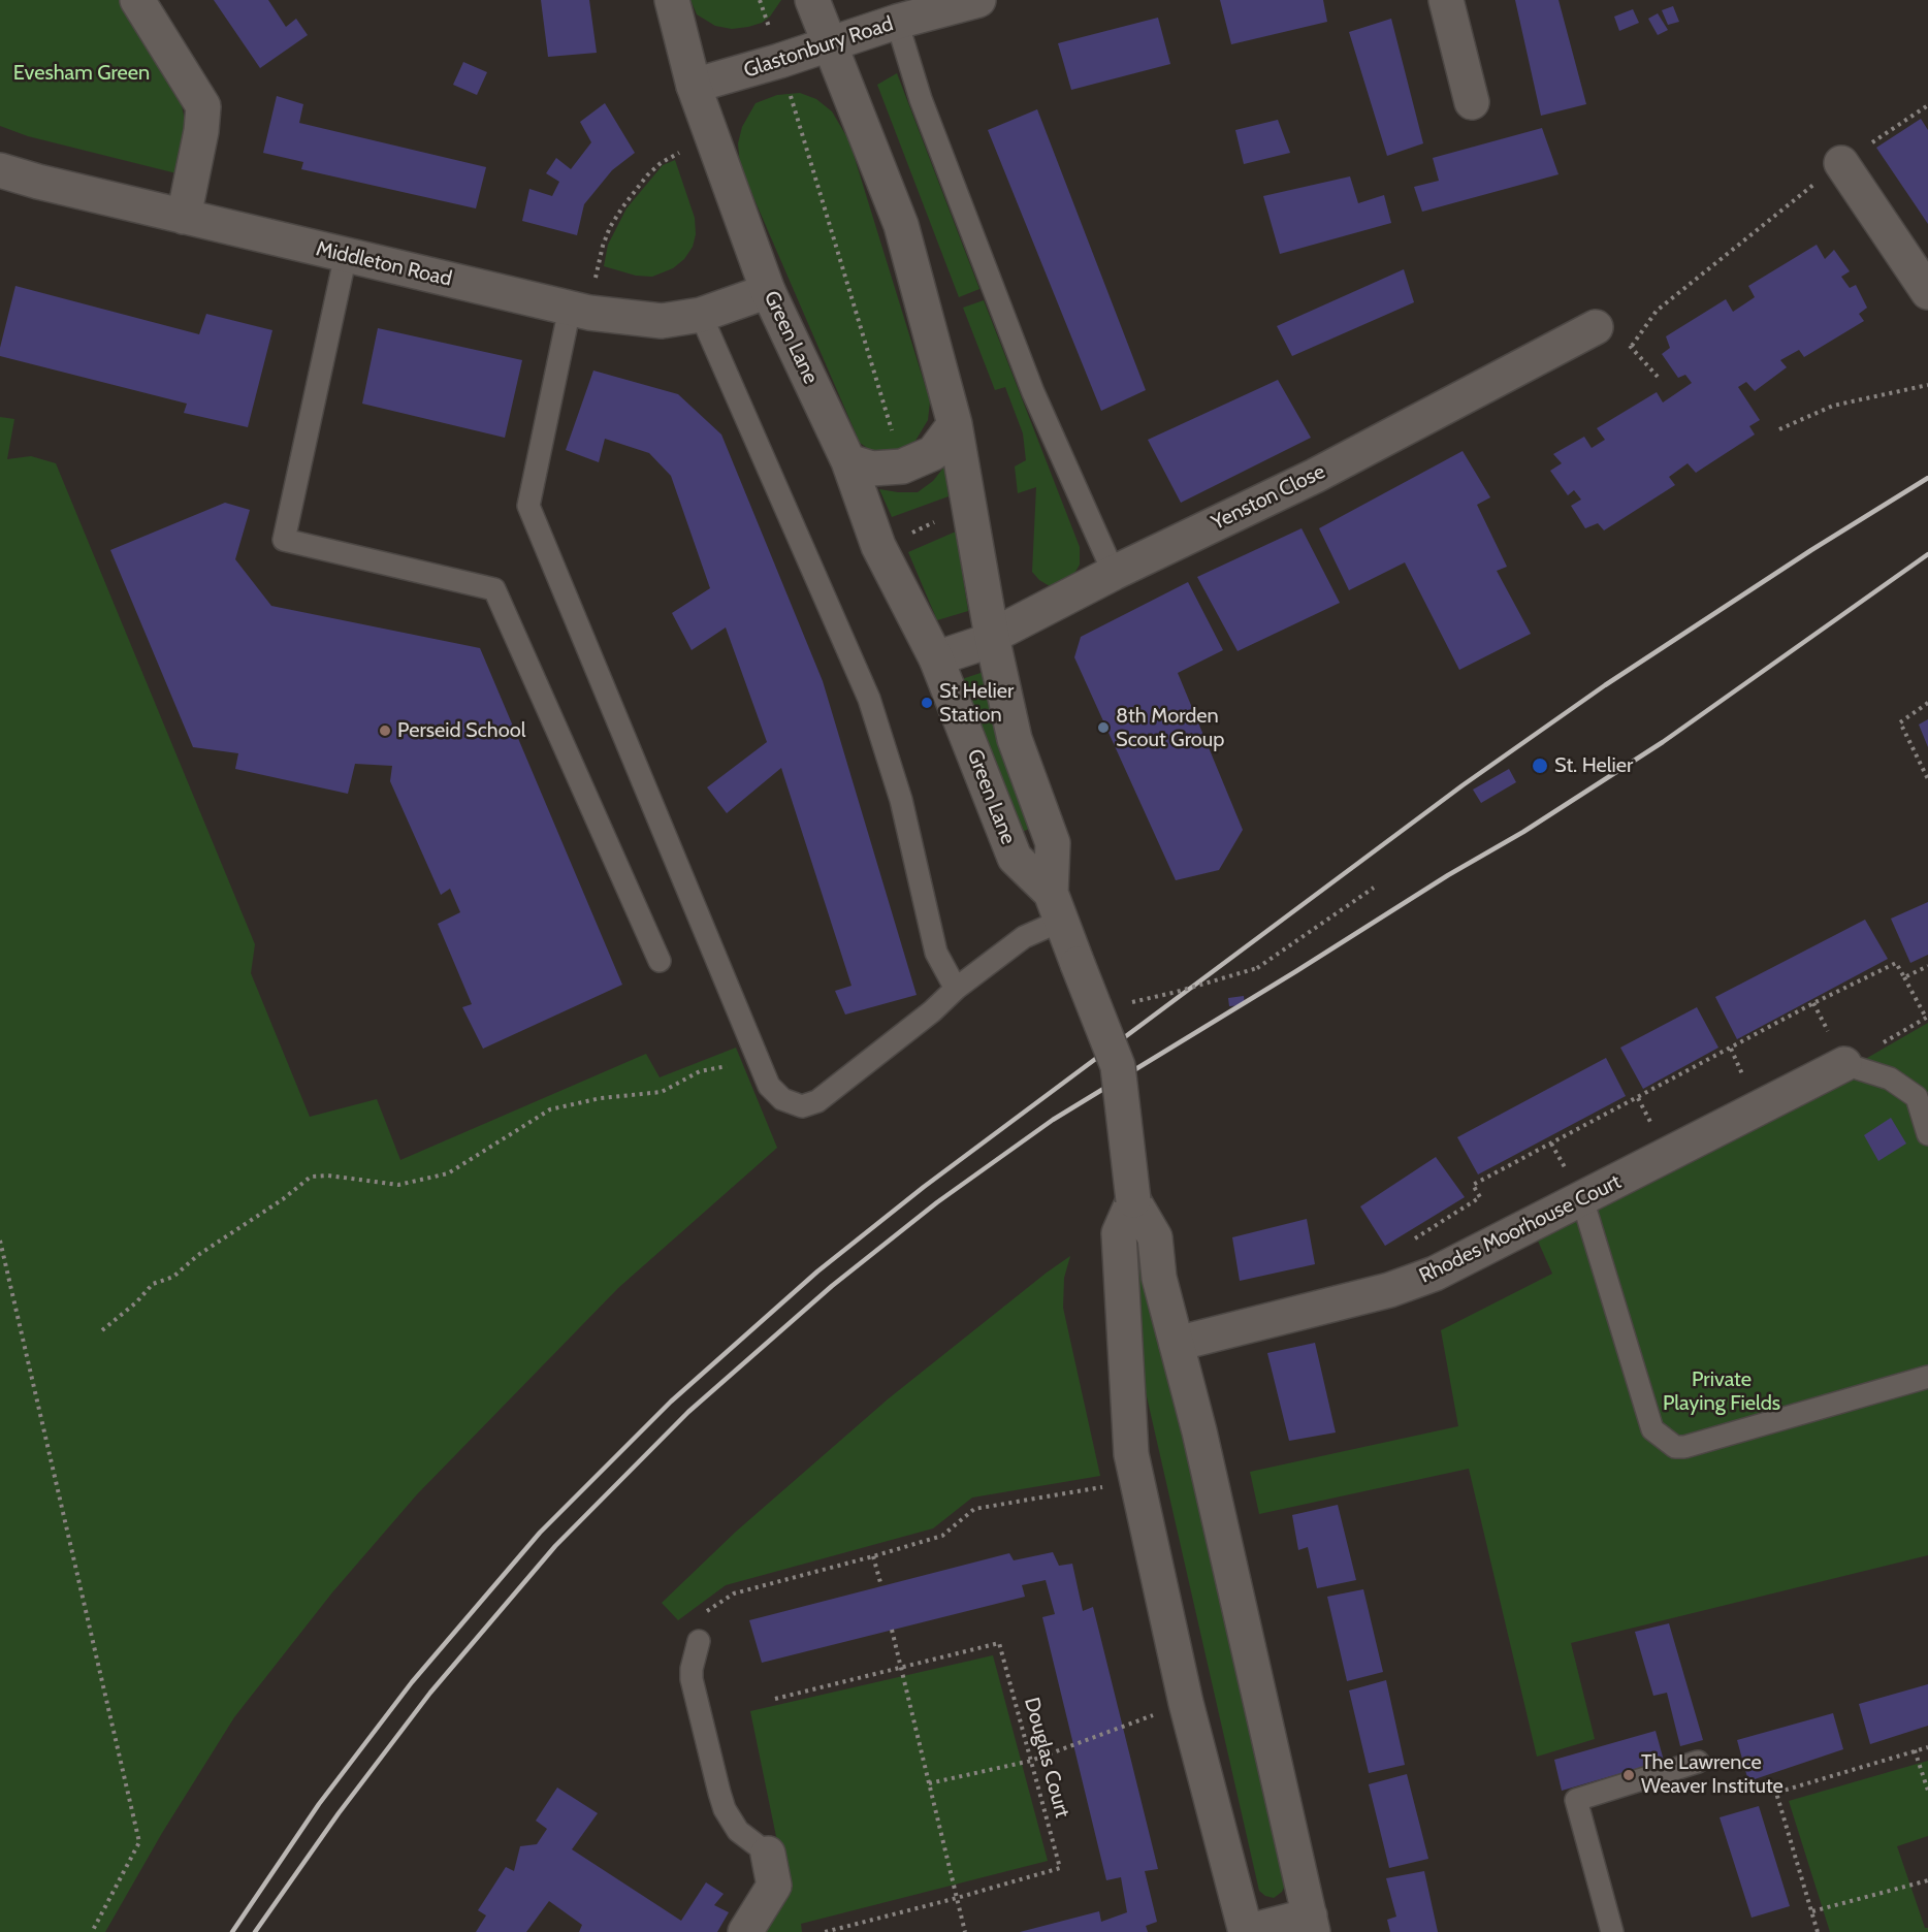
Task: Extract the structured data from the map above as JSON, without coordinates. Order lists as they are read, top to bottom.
{
  "streets": {
    "main road": [
      "Glastonbury Road",
      "Middleton Road",
      "Green Lane",
      "Yenston Close",
      "Rhodes Moorhouse Court"
    ],
    "path": ["Douglas Court"]
  },
  "crossings": [
    ["Glastonbury Road", "Green Lane"],
    ["Middleton Road", "Green Lane"],
    ["Green Lane", "Yenston Close"]
  ],
  "parks": ["Evesham Green", "Private Playing Fields"],
  "places": [
    "St Helier Station",
    "8th Morden Scout Group",
    "Perseid School",
    "St. Helier",
    "The Lawrence Weaver Institute"
  ]
}
